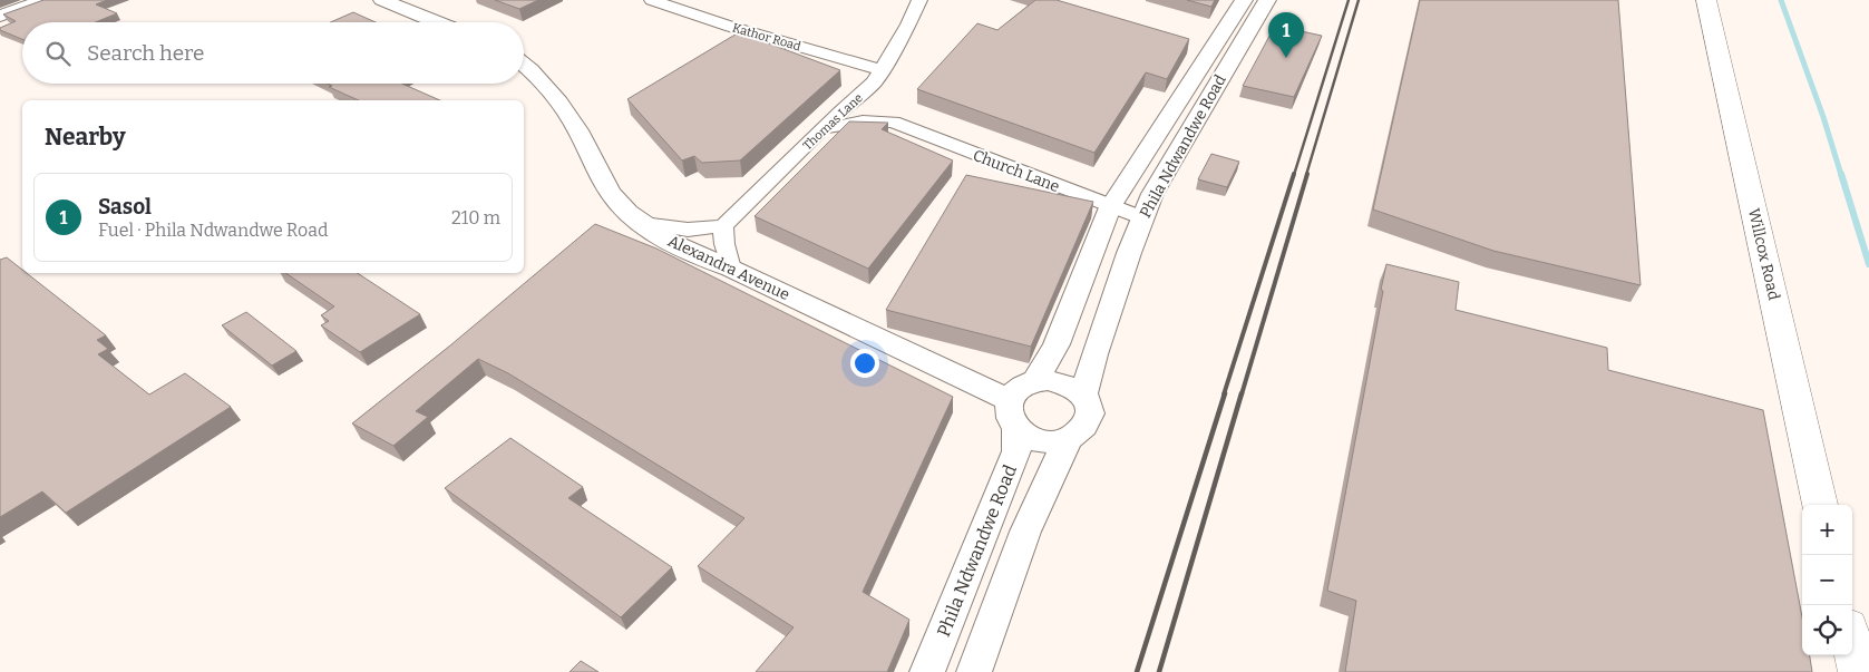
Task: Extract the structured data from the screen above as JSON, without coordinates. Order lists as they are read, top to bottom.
{
  "streets": {
    "main road": ["Willcox Road"],
    "street": [
      "Kathor Road",
      "Thomas Lane",
      "Phila Ndwandwe Road",
      "Church Lane",
      "Alexandra Avenue"
    ]
  },
  "crossings": [
    ["Kathor Road", "Thomas Lane"],
    ["Kathor Road", "Church Lane"],
    ["Thomas Lane", "Church Lane"],
    ["Phila Ndwandwe Road", "Church Lane"],
    ["Phila Ndwandwe Road", "Alexandra Avenue"]
  ],
  "page": {
    "pins": "1",
    "search": "Search here",
    "heading": "Nearby",
    "list": [
      {
        "mark": "1",
        "name": "Sasol",
        "note": "Fuel · Phila Ndwandwe Road",
        "value": "210 m"
      }
    ],
    "map_buttons": ["+", "−"]
  }
}
